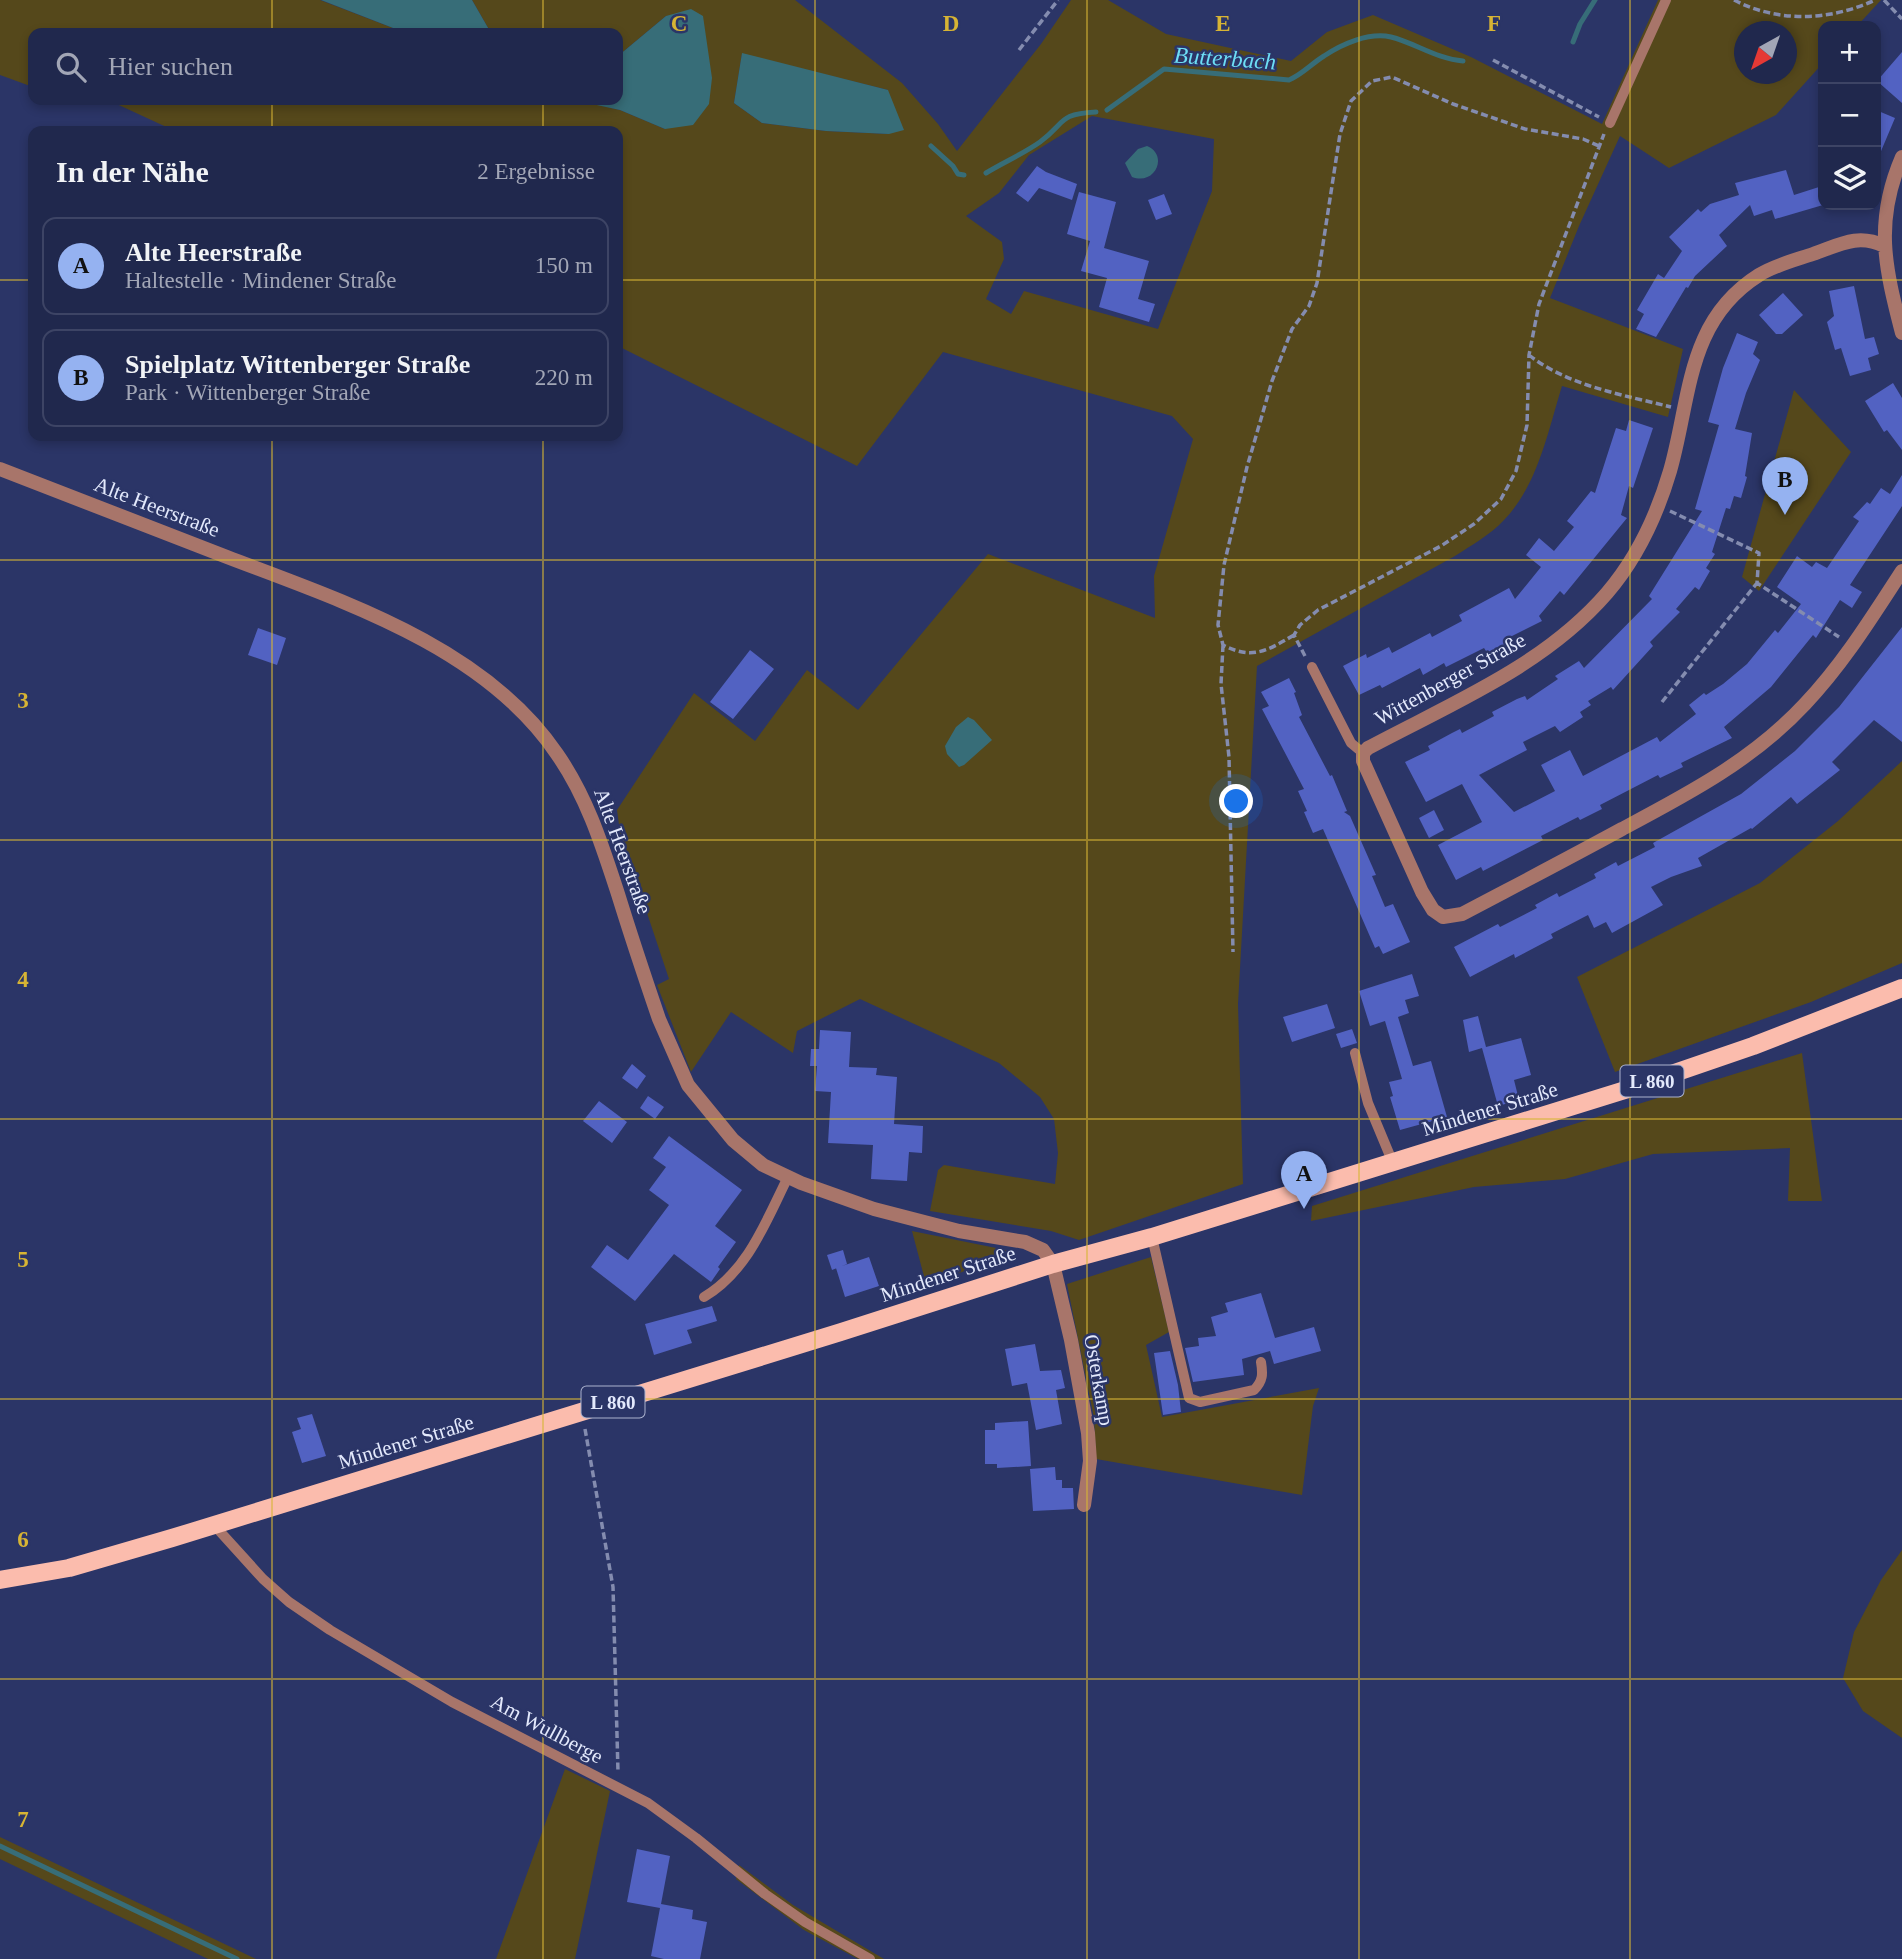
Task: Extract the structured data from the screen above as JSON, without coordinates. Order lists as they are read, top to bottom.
{
  "streets": {
    "main road": ["L 860", "Mindener Straße"],
    "street": ["Alte Heerstraße", "Wittenberger Straße", "Osterkamp"],
    "lane": ["Am Wullberge"]
  },
  "crossings": [
    ["Alte Heerstraße", "Mindener Straße"],
    ["Alte Heerstraße", "Osterkamp"],
    ["Mindener Straße", "Osterkamp"],
    ["Mindener Straße", "Am Wullberge"]
  ],
  "water": ["Butterbach"],
  "north": "bottom left",
  "page": {
    "map_buttons": ["+", "−"],
    "search": "Hier suchen",
    "heading": ["In der Nähe", "2 Ergebnisse"],
    "list": [
      {
        "mark": "A",
        "name": "Alte Heerstraße",
        "note": "Haltestelle · Mindener Straße",
        "value": "150 m"
      },
      {
        "mark": "B",
        "name": "Spielplatz Wittenberger Straße",
        "note": "Park · Wittenberger Straße",
        "value": "220 m"
      }
    ],
    "pins": ["B", "A"]
  },
  "grid": {
    "columns": [
      "C",
      "D",
      "E",
      "F"
    ],
    "rows": [
      "3",
      "4",
      "5",
      "6",
      "7"
    ]
  }
}
